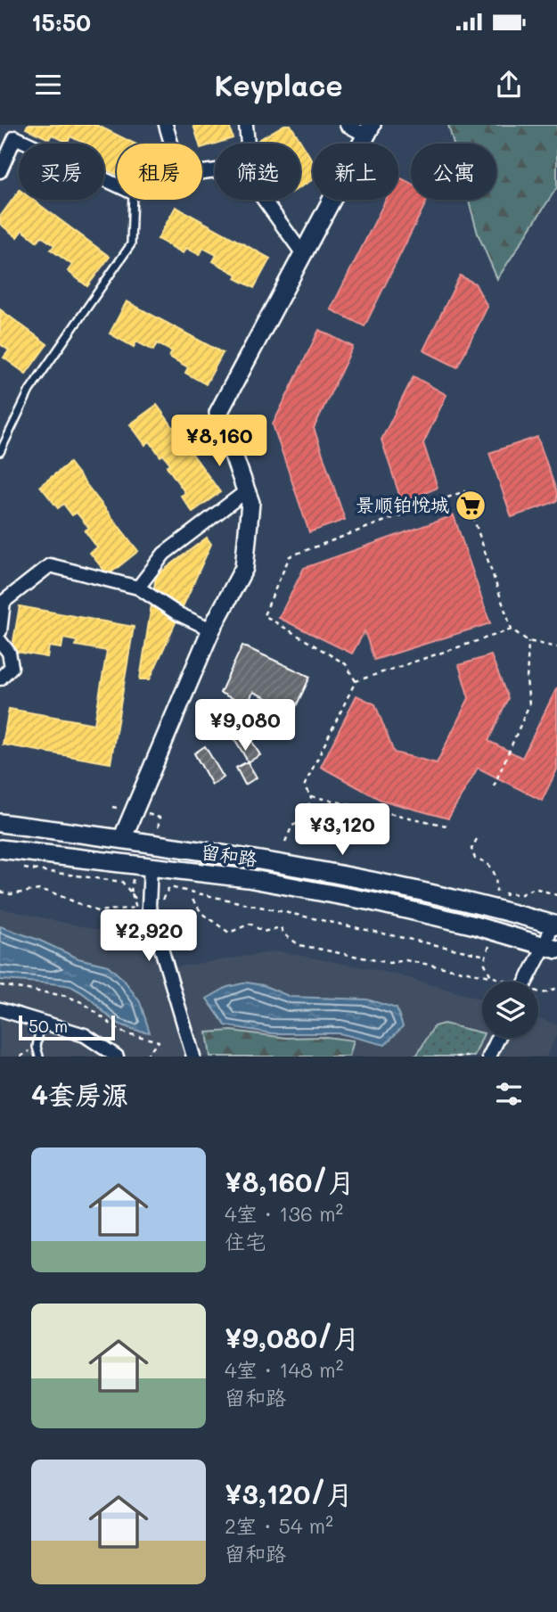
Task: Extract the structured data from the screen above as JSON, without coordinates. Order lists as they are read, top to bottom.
{
  "streets": {
    "main road": ["留和路"]
  },
  "places": {
    "supermarket": ["景顺铂悦城"]
  },
  "scale_bar": "50 m",
  "page": {
    "status": "15:50",
    "header": "Keyplace",
    "chip": [
      "买房",
      "租房",
      "筛选",
      "新上",
      "公寓"
    ],
    "price": [
      "¥8,160",
      "¥9,080",
      "¥3,120",
      "¥2,920"
    ],
    "scale": "50 m",
    "heading": "4套房源",
    "list": [
      {
        "name": "¥8,160/月",
        "note": "4室 · 136 m² · 住宅"
      },
      {
        "name": "¥9,080/月",
        "note": "4室 · 148 m² · 留和路"
      },
      {
        "name": "¥3,120/月",
        "note": "2室 · 54 m² · 留和路"
      }
    ]
  }
}
